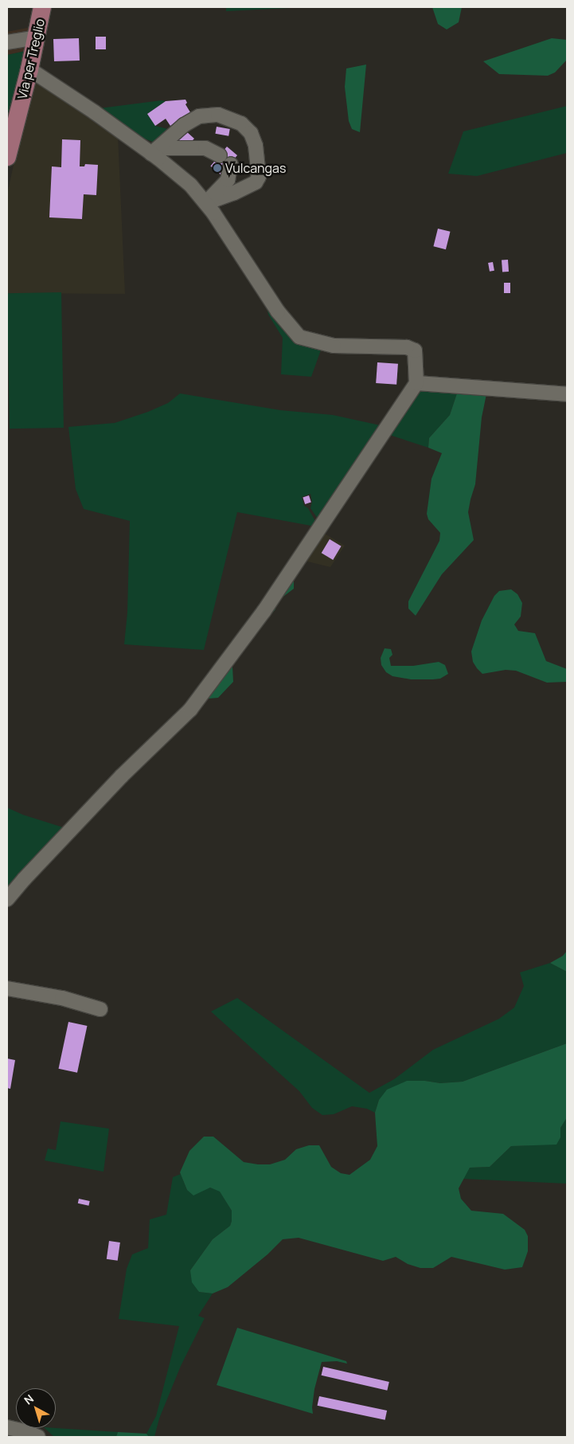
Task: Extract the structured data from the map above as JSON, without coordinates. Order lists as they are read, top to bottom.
{
  "streets": {
    "main road": ["Via per Treglio"]
  },
  "places": ["Vulcangas"],
  "north": "top left"
}
